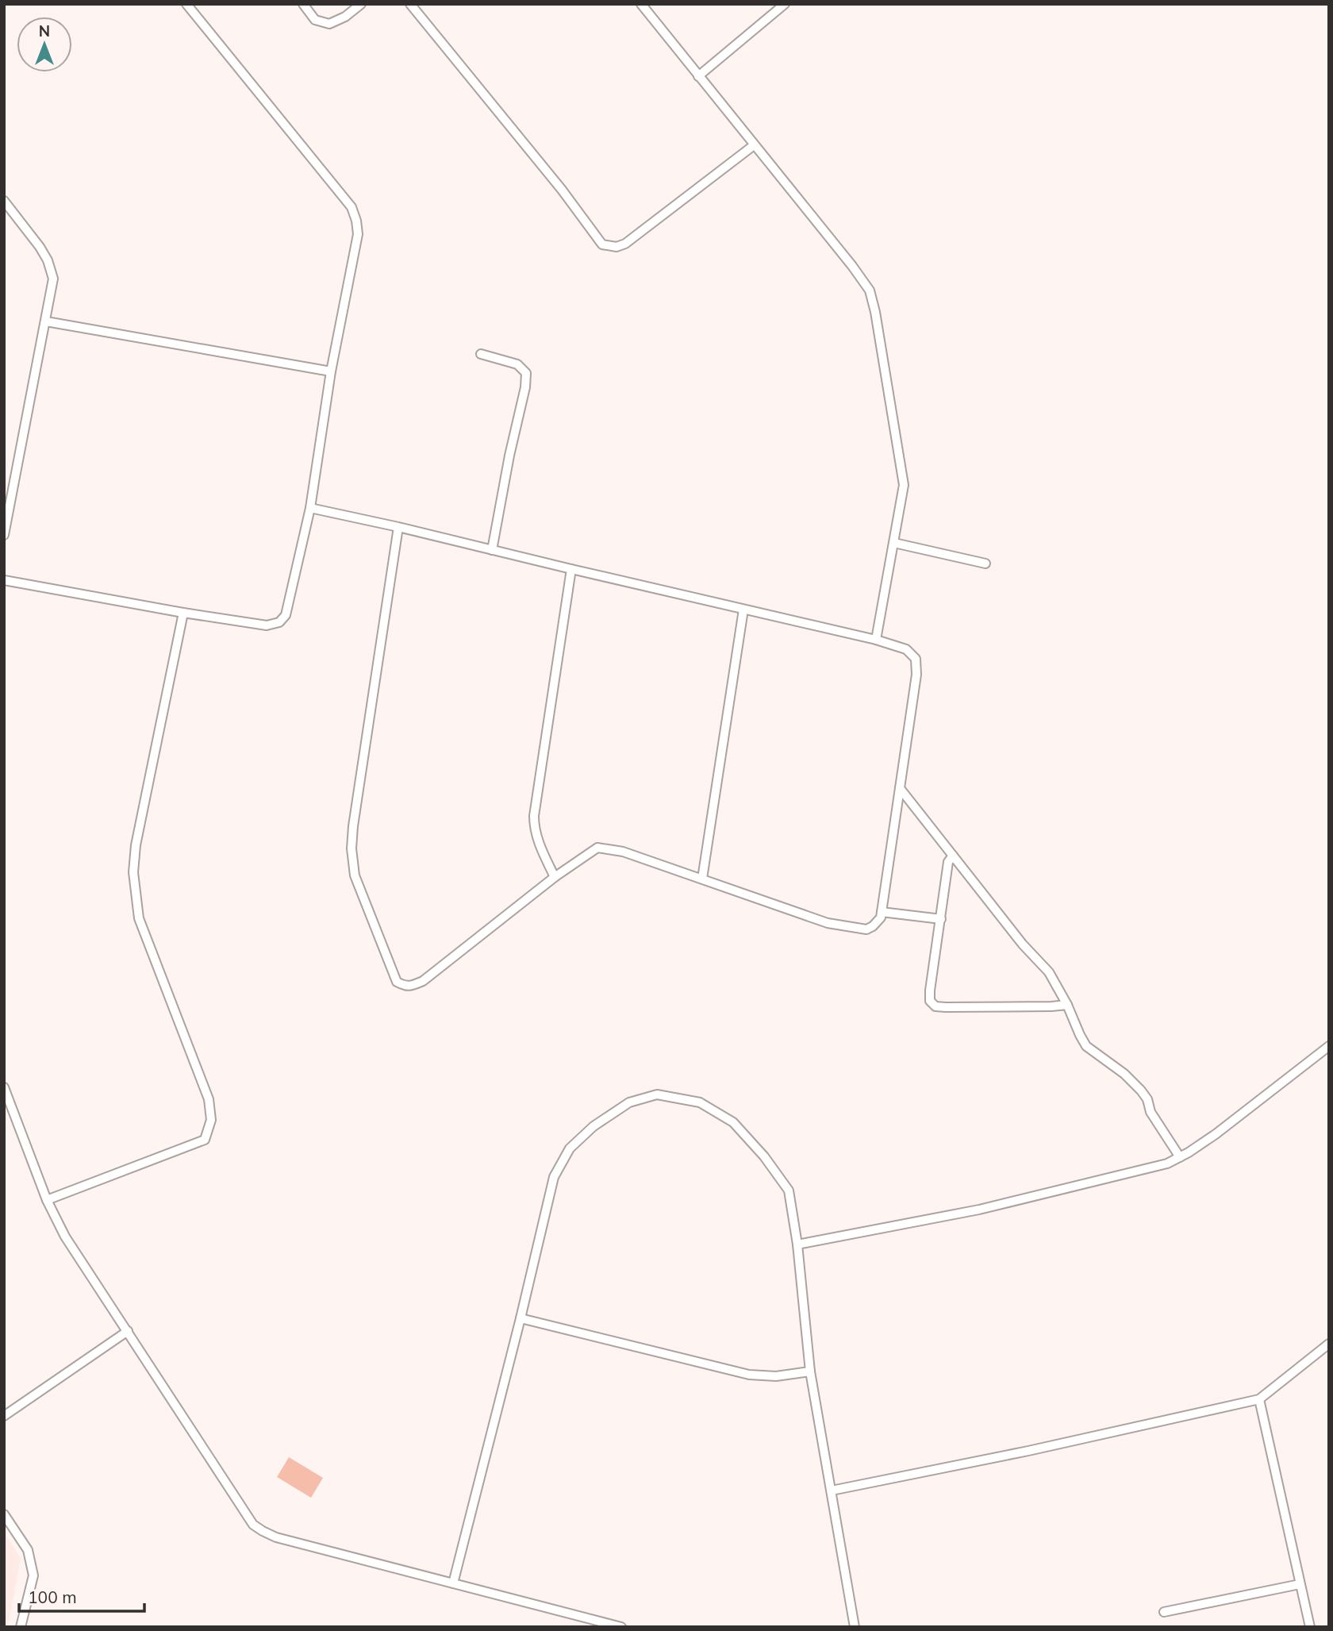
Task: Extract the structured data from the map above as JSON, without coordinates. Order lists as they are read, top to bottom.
{
  "scale_bar": "100 m",
  "north": "top"
}
